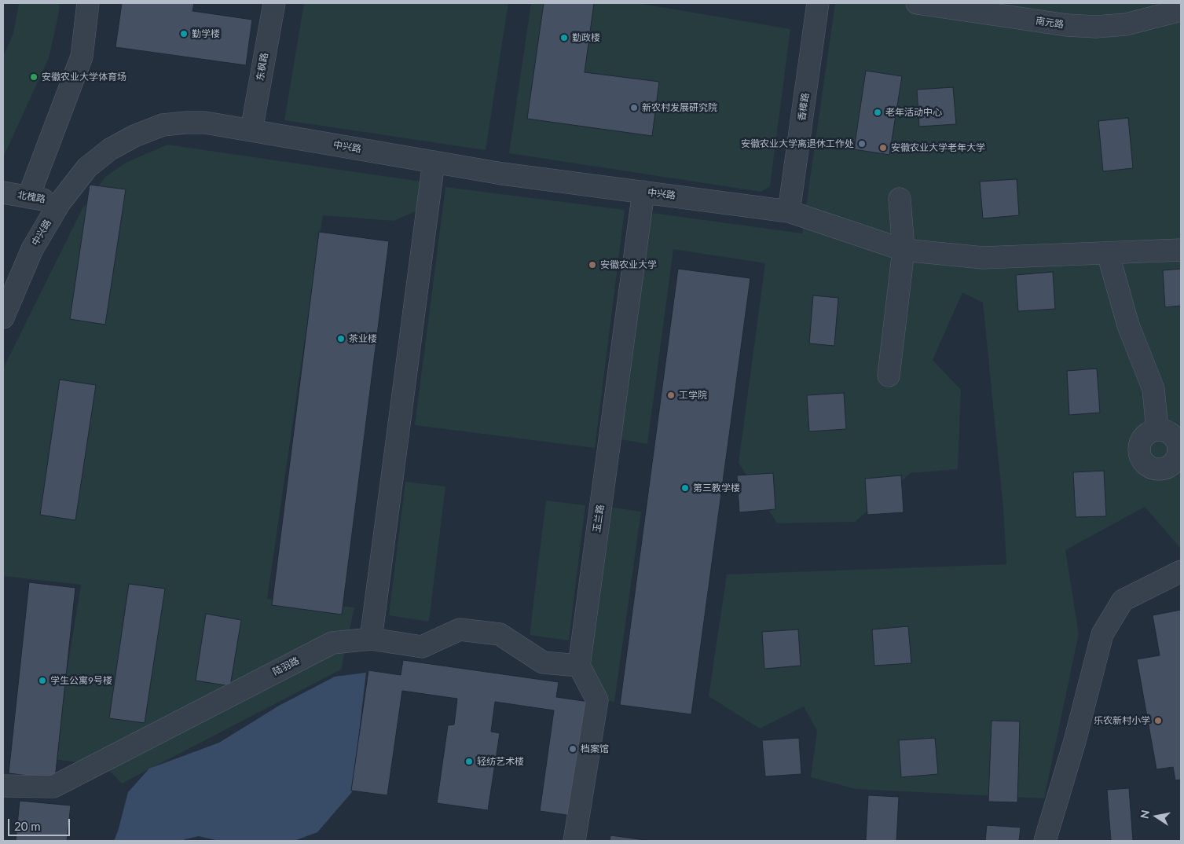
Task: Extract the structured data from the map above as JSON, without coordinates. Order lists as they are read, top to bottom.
{
  "streets": {
    "street": [
      "南元路",
      "东枫路",
      "香樟路",
      "中兴路",
      "北槐路",
      "玉兰路",
      "陆羽路"
    ]
  },
  "crossings": [
    ["东枫路", "中兴路"],
    ["香樟路", "中兴路"],
    ["中兴路", "北槐路"],
    ["中兴路", "玉兰路"],
    ["玉兰路", "陆羽路"]
  ],
  "places": [
    "勤学楼",
    "勤政楼",
    "安徽农业大学体育场",
    "新农村发展研究院",
    "老年活动中心",
    "安徽农业大学离退休工作处",
    "安徽农业大学老年大学",
    "安徽农业大学",
    "茶业楼",
    "工学院",
    "第三教学楼",
    "学生公寓9号楼",
    "乐农新村小学",
    "档案馆",
    "轻纺艺术楼"
  ],
  "scale_bar": "20 m",
  "north": "left"
}
